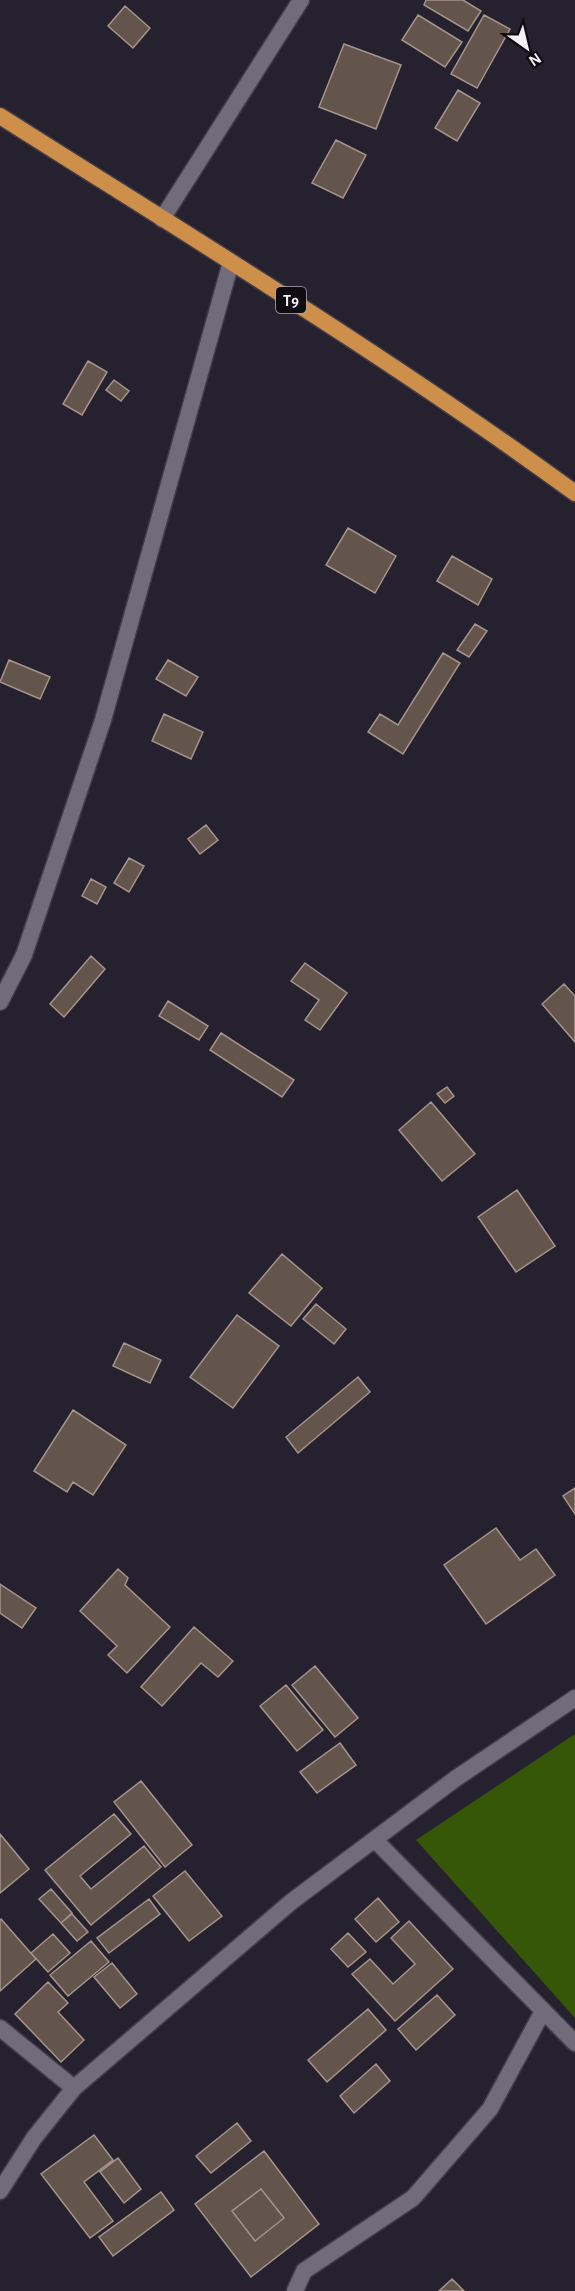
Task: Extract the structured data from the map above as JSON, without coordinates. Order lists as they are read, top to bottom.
{
  "streets": {
    "highway": ["T9"]
  },
  "north": "bottom right"
}
